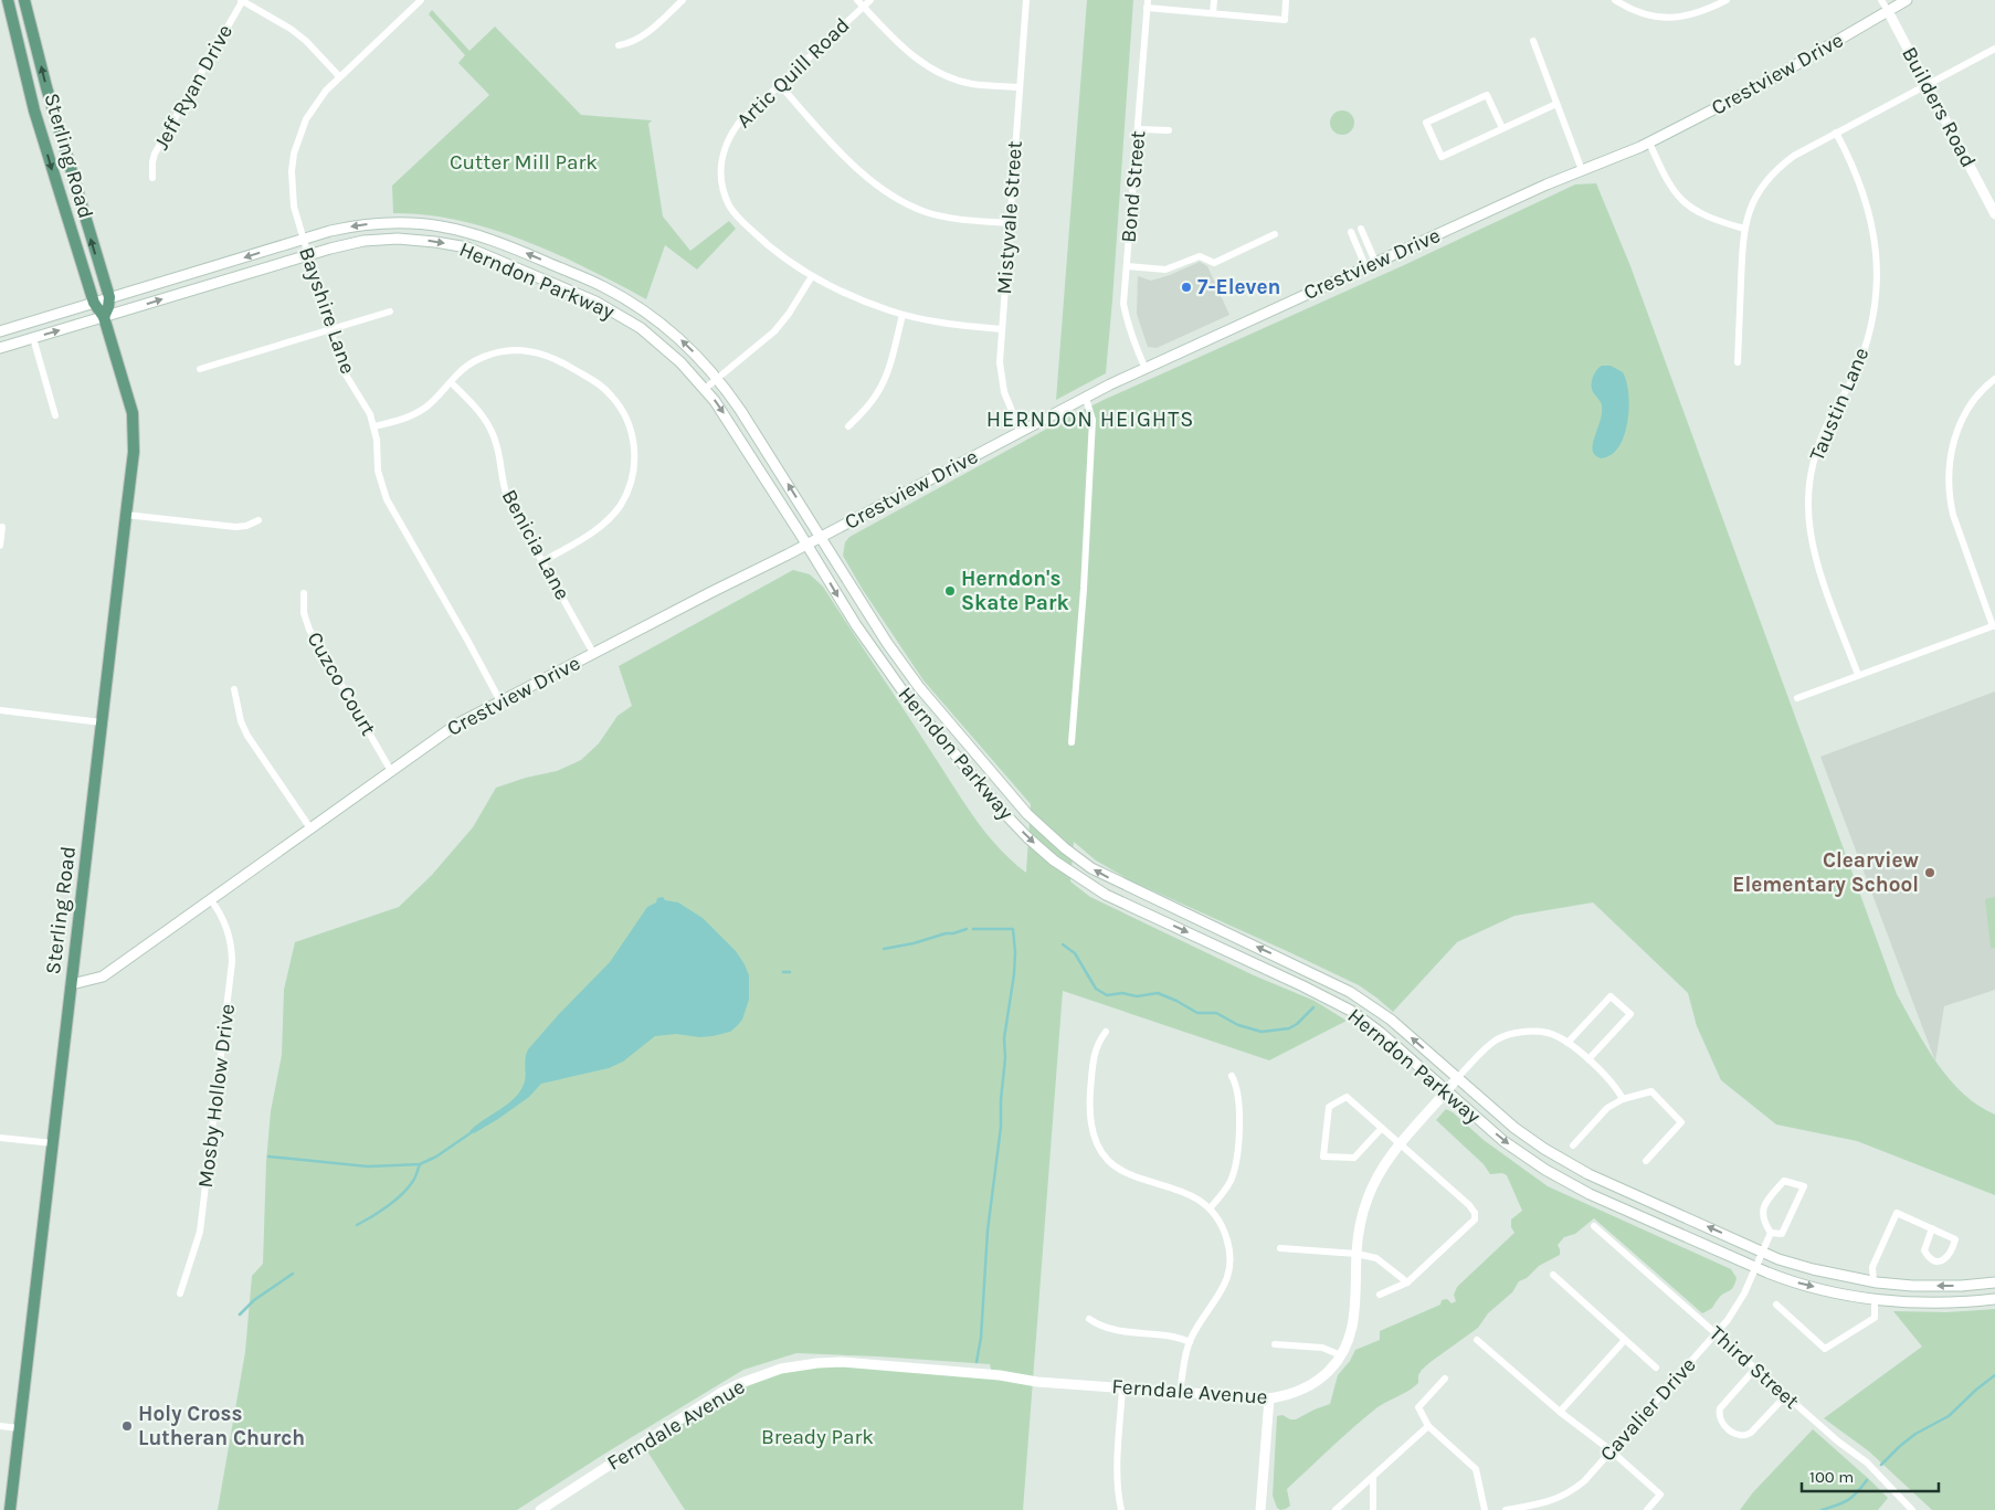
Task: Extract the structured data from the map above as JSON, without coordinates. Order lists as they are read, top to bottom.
{
  "streets": {
    "main road": [
      "Crestview Drive",
      "Builders Road",
      "Sterling Road",
      "Herndon Parkway",
      "Ferndale Avenue"
    ],
    "street": [
      "Artic Quill Road",
      "Jeff Ryan Drive",
      "Bond Street",
      "Mistyvale Street",
      "Bayshire Lane",
      "Taustin Lane",
      "Benicia Lane",
      "Cuzco Court",
      "Mosby Hollow Drive",
      "Third Street",
      "Cavalier Drive"
    ]
  },
  "crossings": [
    ["Artic Quill Road", "Mistyvale Street"],
    ["Crestview Drive", "Builders Road"],
    ["Crestview Drive", "Sterling Road"],
    ["Crestview Drive", "Bond Street"],
    ["Crestview Drive", "Mistyvale Street"],
    ["Crestview Drive", "Herndon Parkway"],
    ["Crestview Drive", "Bayshire Lane"],
    ["Crestview Drive", "Benicia Lane"],
    ["Crestview Drive", "Cuzco Court"],
    ["Crestview Drive", "Mosby Hollow Drive"],
    ["Sterling Road", "Herndon Parkway"],
    ["Herndon Parkway", "Bayshire Lane"],
    ["Herndon Parkway", "Ferndale Avenue"],
    ["Herndon Parkway", "Cavalier Drive"],
    ["Third Street", "Cavalier Drive"]
  ],
  "districts": ["HERNDON HEIGHTS"],
  "parks": ["Cutter Mill Park", "Bready Park"],
  "places": [
    "7-Eleven",
    "Herndon's Skate Park",
    "Clearview Elementary School",
    "Holy Cross Lutheran Church"
  ],
  "scale_bar": "100 m"
}
